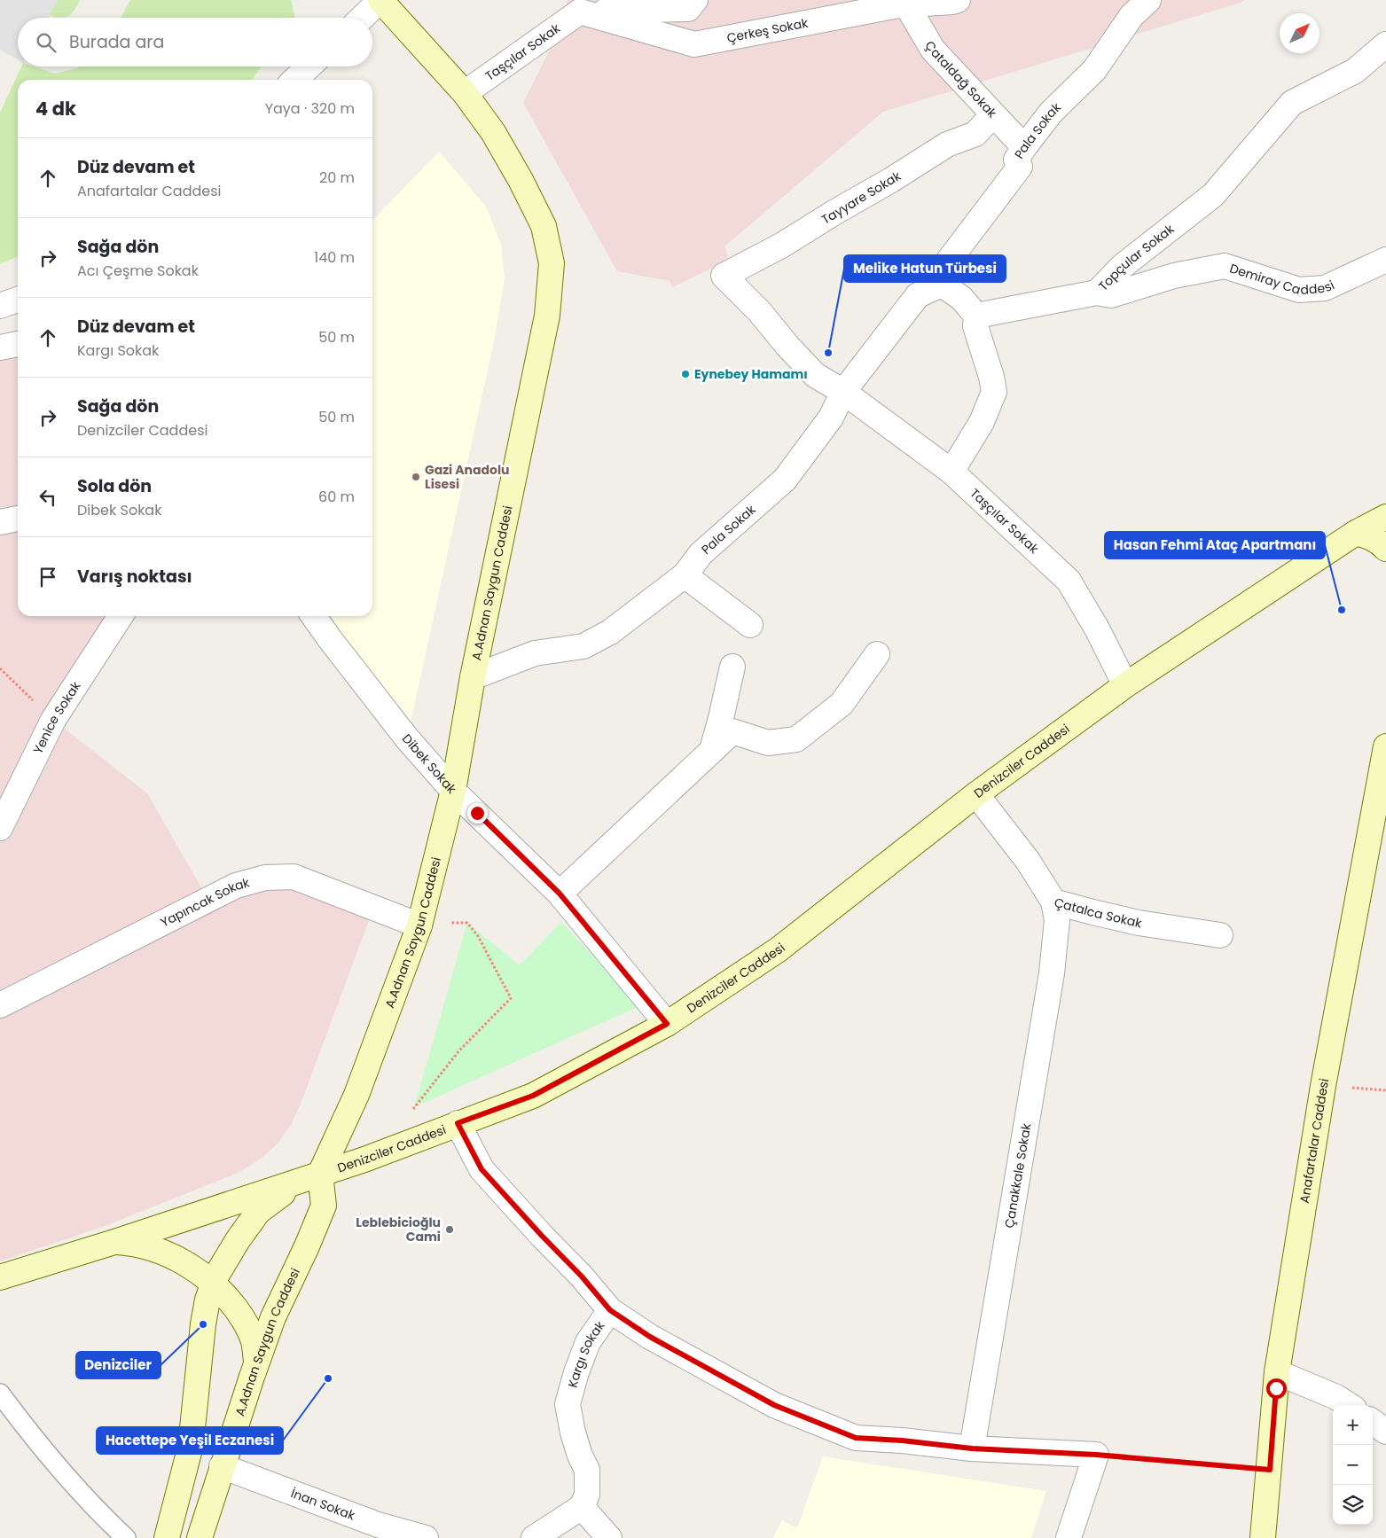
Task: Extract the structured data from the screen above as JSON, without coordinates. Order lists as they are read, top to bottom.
{
  "streets": {
    "main road": ["A.Adnan Saygun Caddesi", "Denizciler Caddesi", "Anafartalar Caddesi"],
    "street": [
      "Çerkeş Sokak",
      "Taşçılar Sokak",
      "Çataldağ Sokak",
      "Pala Sokak",
      "Tayyare Sokak",
      "Topçular Sokak",
      "Demiray Caddesi",
      "Yenice Sokak",
      "Dibek Sokak",
      "Yapıncak Sokak",
      "Çatalca Sokak",
      "Çanakkale Sokak",
      "Kargı Sokak",
      "İnan Sokak"
    ]
  },
  "crossings": [
    ["Çerkeş Sokak", "Taşçılar Sokak"],
    ["Çerkeş Sokak", "Çataldağ Sokak"],
    ["Taşçılar Sokak", "Pala Sokak"],
    ["Taşçılar Sokak", "Tayyare Sokak"],
    ["Taşçılar Sokak", "A.Adnan Saygun Caddesi"],
    ["Taşçılar Sokak", "Denizciler Caddesi"],
    ["Çataldağ Sokak", "Pala Sokak"],
    ["Çataldağ Sokak", "Tayyare Sokak"],
    ["Pala Sokak", "A.Adnan Saygun Caddesi"],
    ["Topçular Sokak", "Demiray Caddesi"],
    ["A.Adnan Saygun Caddesi", "Denizciler Caddesi"],
    ["A.Adnan Saygun Caddesi", "Dibek Sokak"],
    ["A.Adnan Saygun Caddesi", "Yapıncak Sokak"],
    ["A.Adnan Saygun Caddesi", "İnan Sokak"],
    ["Denizciler Caddesi", "Dibek Sokak"],
    ["Denizciler Caddesi", "Çatalca Sokak"],
    ["Denizciler Caddesi", "Kargı Sokak"],
    ["Çatalca Sokak", "Çanakkale Sokak"]
  ],
  "places": [
    "Melike Hatun Türbesi",
    "Eynebey Hamamı",
    "Gazi Anadolu Lisesi",
    "Hasan Fehmi Ataç Apartmanı",
    "Leblebicioğlu Cami",
    "Denizciler",
    "Hacettepe Yeşil Eczanesi"
  ],
  "north": "top right",
  "page": {
    "search": "Burada ara",
    "heading": ["4 dk", "Yaya · 320 m"],
    "list": [
      ["Düz devam et", "Anafartalar Caddesi", "20 m"],
      ["Sağa dön", "Acı Çeşme Sokak", "140 m"],
      ["Düz devam et", "Kargı Sokak", "50 m"],
      ["Sağa dön", "Denizciler Caddesi", "50 m"],
      ["Sola dön", "Dibek Sokak", "60 m"],
      "Varış noktası"
    ],
    "map_buttons": ["+", "−"]
  }
}
